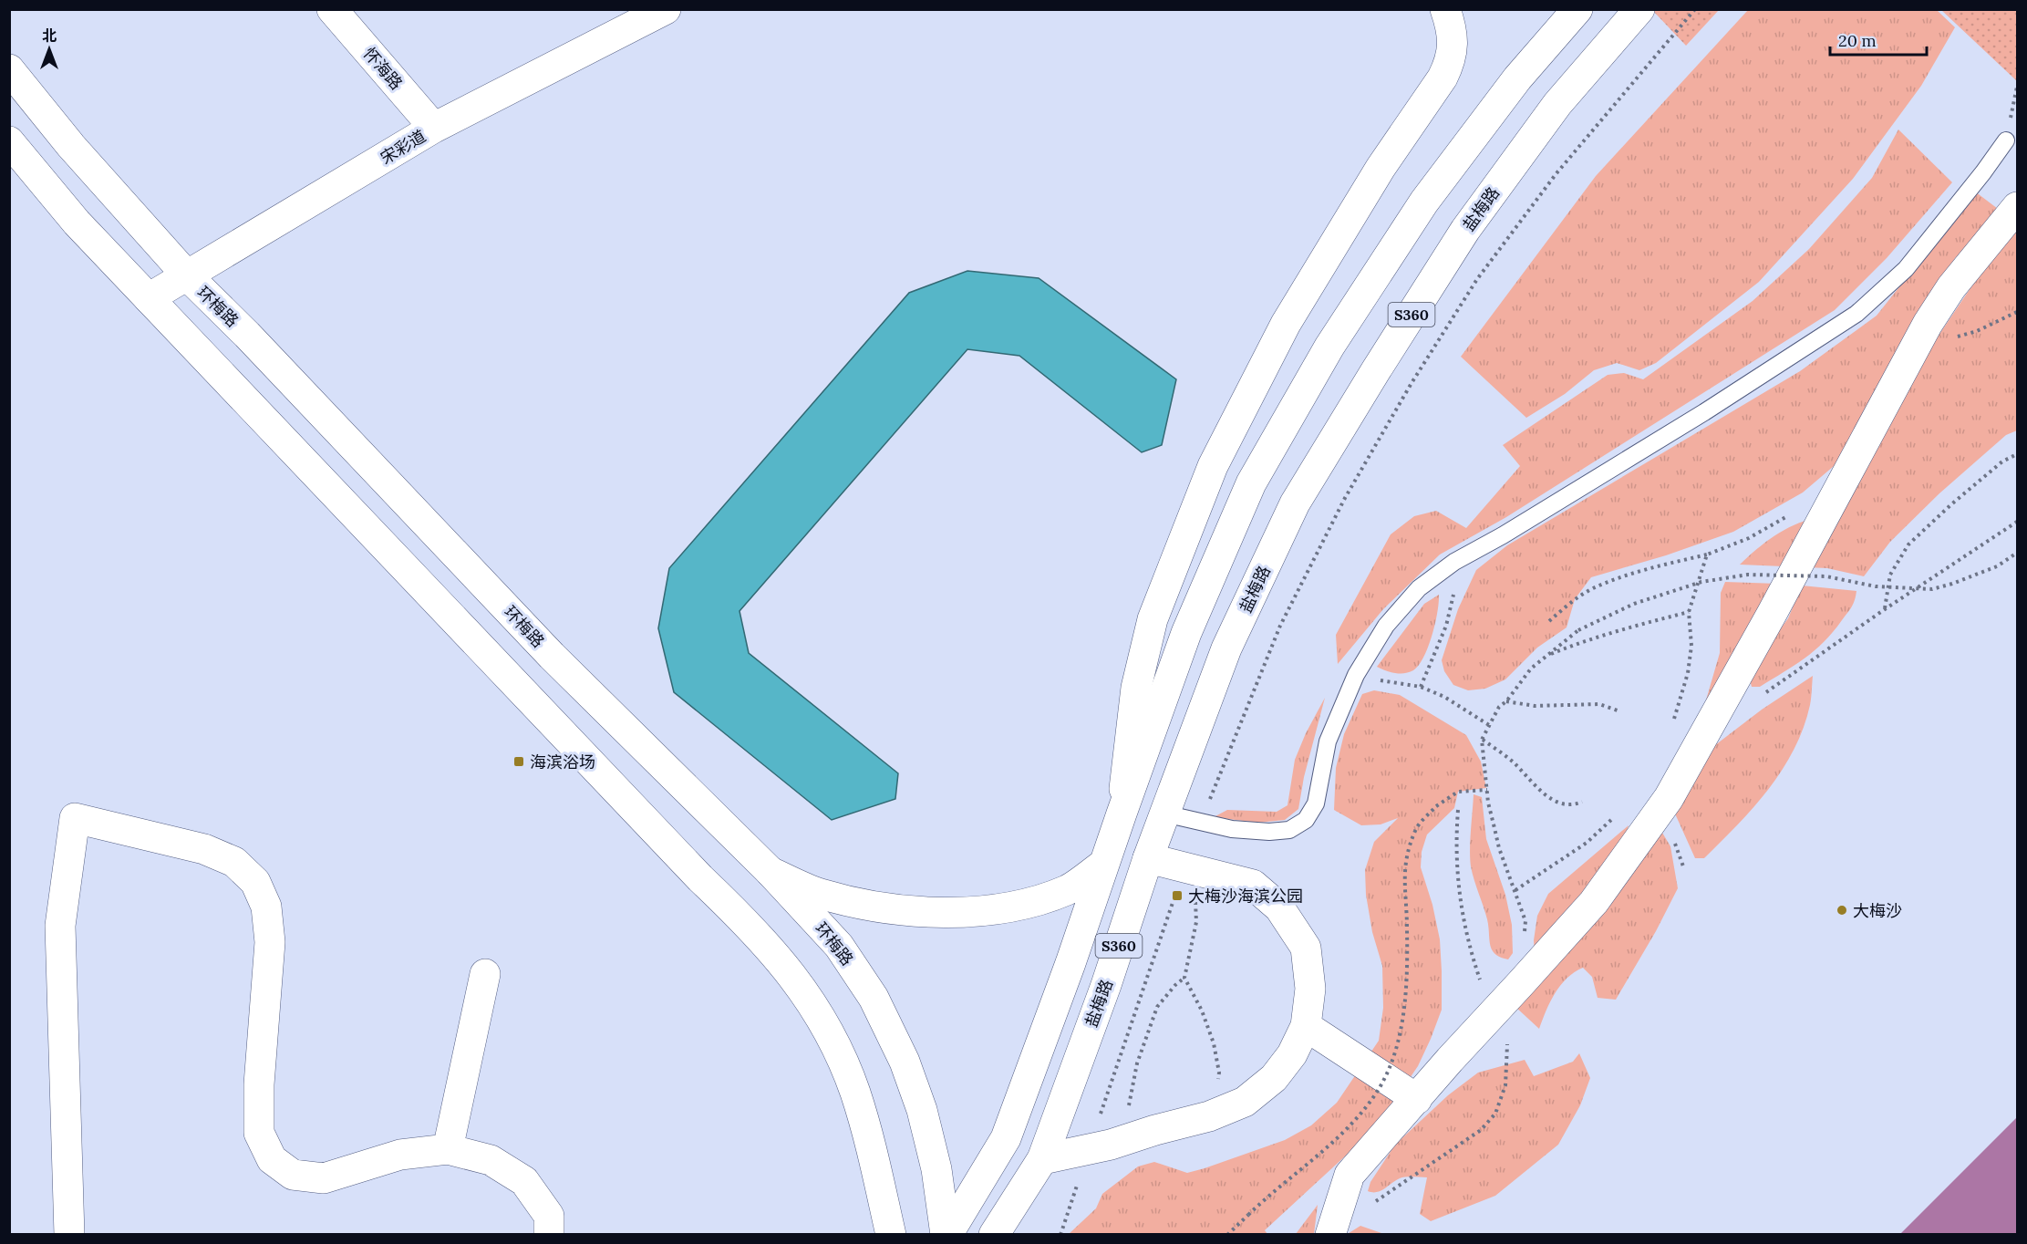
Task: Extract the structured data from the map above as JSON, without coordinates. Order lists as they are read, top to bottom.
{
  "streets": {
    "main road": [
      "怀海路",
      "宋彩道",
      "盐梅路",
      "环梅路",
      "S360"
    ]
  },
  "crossings": [
    ["怀海路", "宋彩道"],
    ["宋彩道", "环梅路"],
    ["环梅路", "S360"]
  ],
  "places": {
    "transit": ["海滨浴场", "大梅沙海滨公园"],
    "other": ["大梅沙"]
  },
  "scale_bar": "20 m",
  "north": "top"
}
